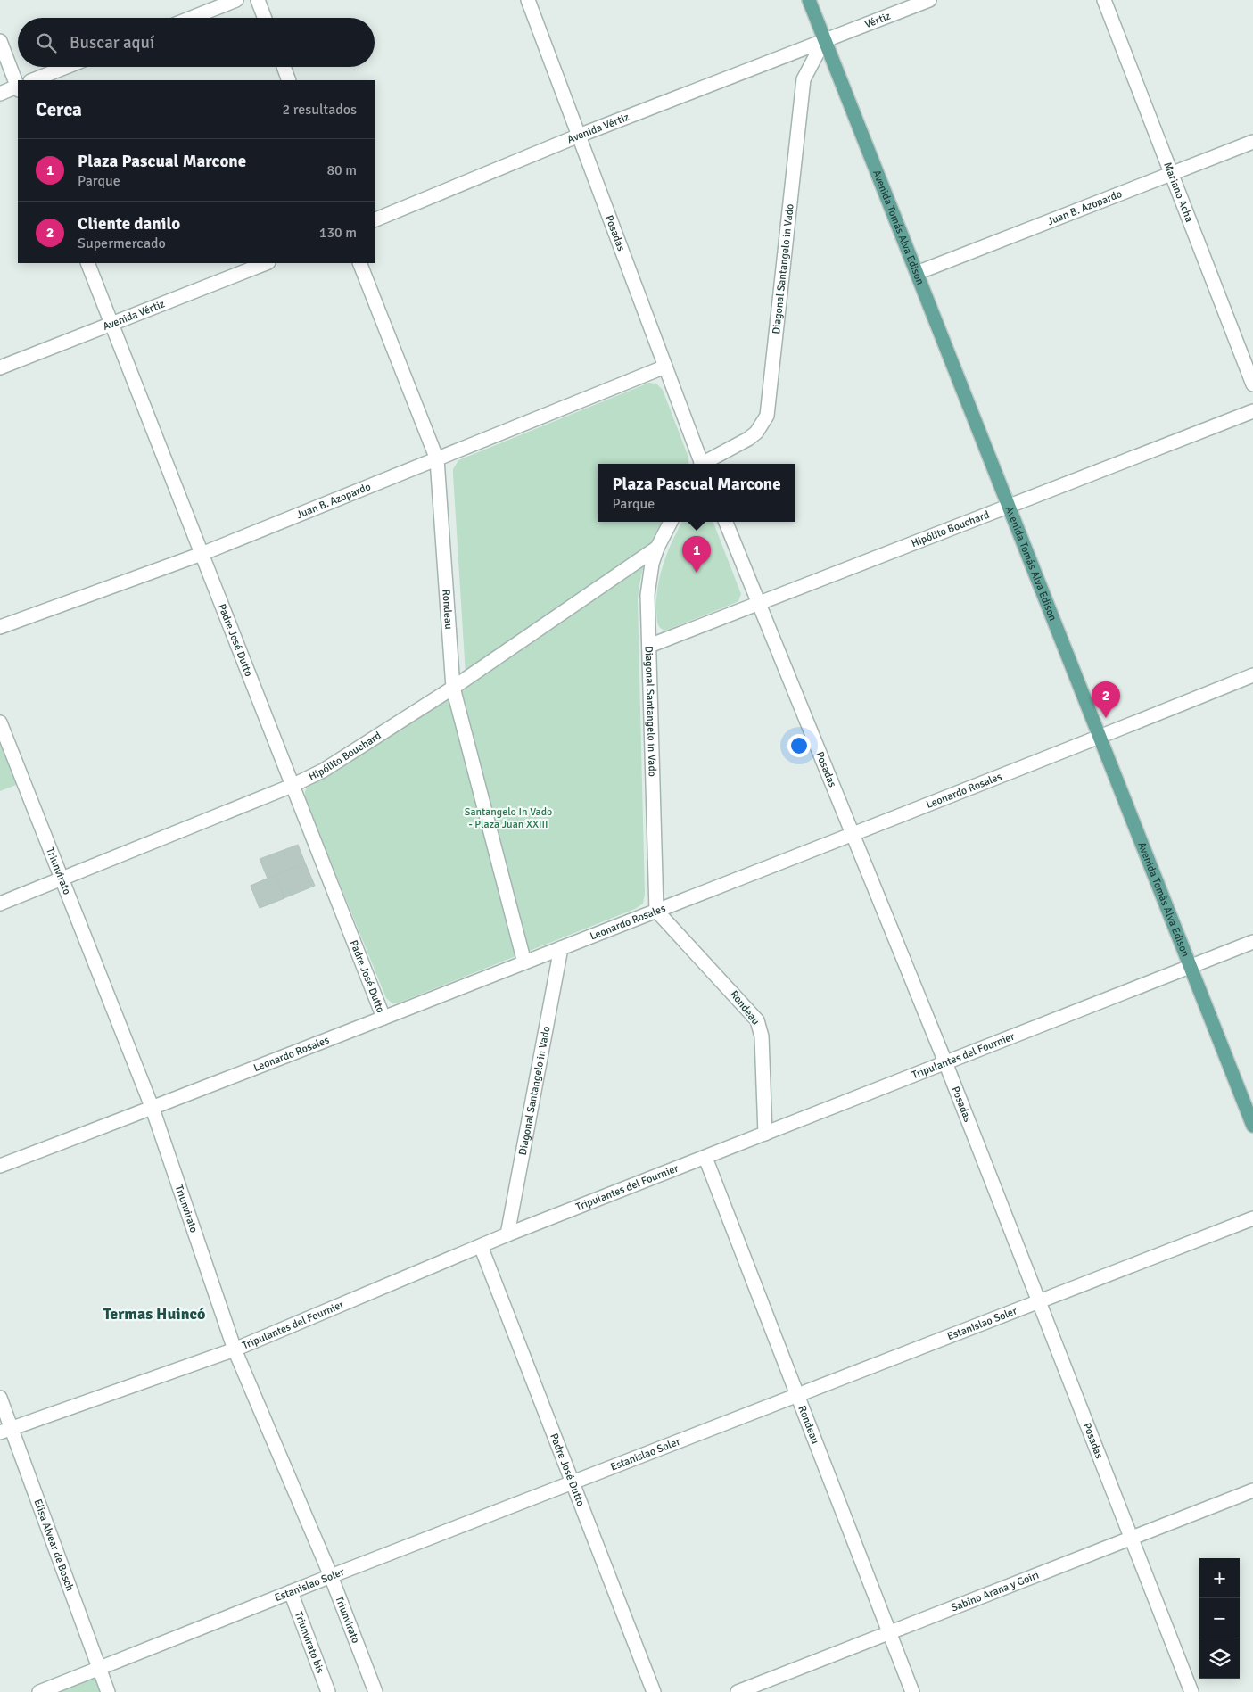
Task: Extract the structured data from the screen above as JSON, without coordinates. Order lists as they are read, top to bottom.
{
  "streets": {
    "main road": ["Avenida Tomás Alva Edison"],
    "street": [
      "Vértiz",
      "Avenida Vértiz",
      "Mariano Acha",
      "Juan B. Azopardo",
      "Posadas",
      "Diagonal Santangelo in Vado",
      "Hipólito Bouchard",
      "Rondeau",
      "Padre José Dutto",
      "Leonardo Rosales",
      "Triunvirato",
      "Tripulantes del Fournier",
      "Estanislao Soler",
      "Elisa Alvear de Bosch",
      "Sabino Arana y Goiri",
      "Triunvirato bis"
    ]
  },
  "crossings": [
    ["Vértiz", "Avenida Vértiz"],
    ["Vértiz", "Avenida Tomás Alva Edison"],
    ["Vértiz", "Diagonal Santangelo in Vado"],
    ["Avenida Vértiz", "Avenida Tomás Alva Edison"],
    ["Avenida Vértiz", "Posadas"],
    ["Avenida Vértiz", "Diagonal Santangelo in Vado"],
    ["Avenida Vértiz", "Padre José Dutto"],
    ["Mariano Acha", "Juan B. Azopardo"],
    ["Juan B. Azopardo", "Avenida Tomás Alva Edison"],
    ["Juan B. Azopardo", "Posadas"],
    ["Juan B. Azopardo", "Rondeau"],
    ["Juan B. Azopardo", "Padre José Dutto"],
    ["Avenida Tomás Alva Edison", "Diagonal Santangelo in Vado"],
    ["Avenida Tomás Alva Edison", "Hipólito Bouchard"],
    ["Avenida Tomás Alva Edison", "Leonardo Rosales"],
    ["Avenida Tomás Alva Edison", "Tripulantes del Fournier"],
    ["Posadas", "Hipólito Bouchard"],
    ["Posadas", "Leonardo Rosales"],
    ["Posadas", "Tripulantes del Fournier"],
    ["Posadas", "Estanislao Soler"],
    ["Posadas", "Sabino Arana y Goiri"],
    ["Diagonal Santangelo in Vado", "Hipólito Bouchard"],
    ["Diagonal Santangelo in Vado", "Rondeau"],
    ["Diagonal Santangelo in Vado", "Leonardo Rosales"],
    ["Diagonal Santangelo in Vado", "Tripulantes del Fournier"],
    ["Hipólito Bouchard", "Rondeau"],
    ["Hipólito Bouchard", "Padre José Dutto"],
    ["Hipólito Bouchard", "Triunvirato"],
    ["Rondeau", "Leonardo Rosales"],
    ["Rondeau", "Tripulantes del Fournier"],
    ["Rondeau", "Estanislao Soler"],
    ["Rondeau", "Sabino Arana y Goiri"],
    ["Padre José Dutto", "Leonardo Rosales"],
    ["Padre José Dutto", "Tripulantes del Fournier"],
    ["Padre José Dutto", "Estanislao Soler"],
    ["Leonardo Rosales", "Triunvirato"],
    ["Triunvirato", "Tripulantes del Fournier"],
    ["Triunvirato", "Estanislao Soler"],
    ["Tripulantes del Fournier", "Elisa Alvear de Bosch"],
    ["Estanislao Soler", "Elisa Alvear de Bosch"],
    ["Estanislao Soler", "Triunvirato bis"]
  ],
  "districts": ["Termas Huincó"],
  "parks": ["Santangelo In Vado - Plaza Juan XXIII"],
  "page": {
    "search": "Buscar aquí",
    "heading": ["Cerca", "2 resultados"],
    "list": [
      {
        "mark": "1",
        "name": "Plaza Pascual Marcone",
        "note": "Parque",
        "value": "80 m"
      },
      {
        "mark": "2",
        "name": "Cliente danilo",
        "note": "Supermercado",
        "value": "130 m"
      }
    ],
    "popup": ["Plaza Pascual Marcone", "Parque"],
    "pins": ["1", "2"],
    "map_buttons": ["+", "−"]
  }
}
